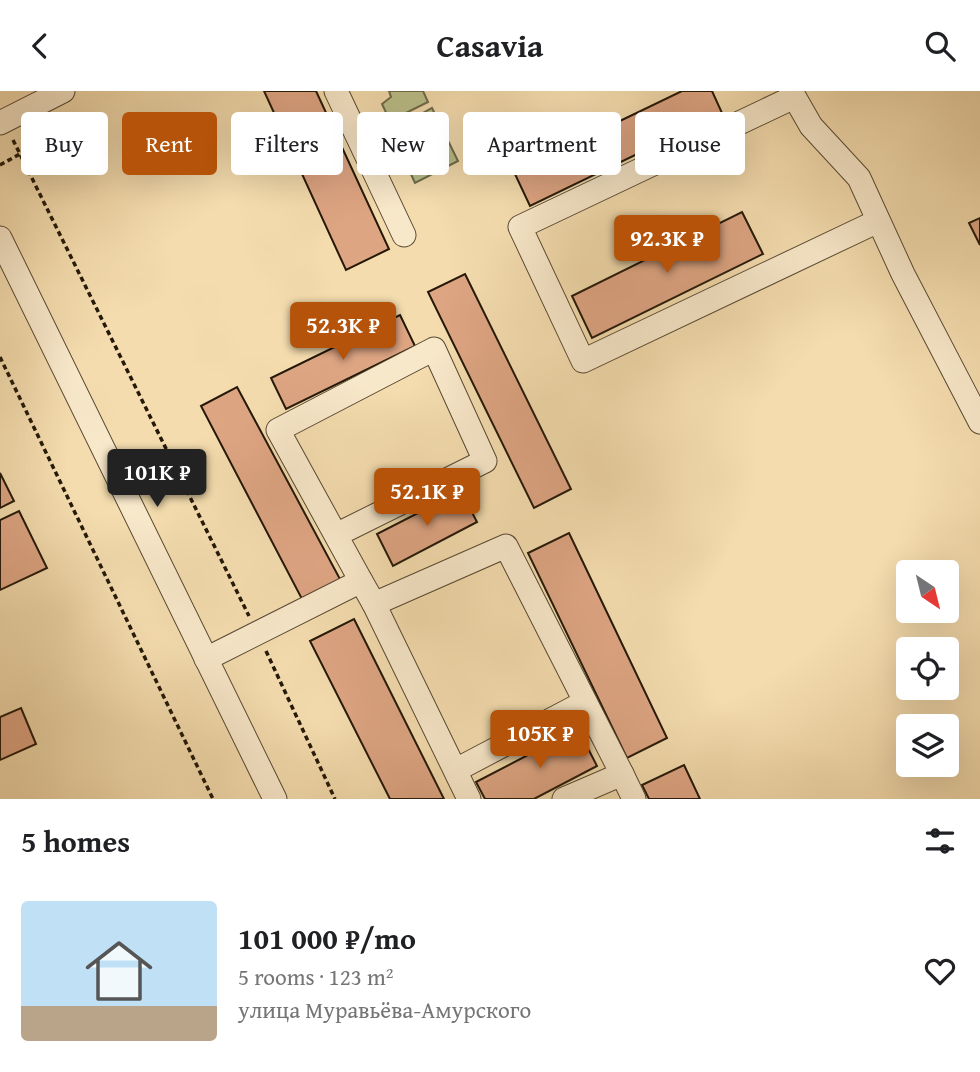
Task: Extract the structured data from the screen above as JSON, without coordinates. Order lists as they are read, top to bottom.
{
  "north": "bottom right",
  "page": {
    "header": "Casavia",
    "chip": [
      "Buy",
      "Rent",
      "Filters",
      "New",
      "Apartment",
      "House"
    ],
    "price": [
      "92.3K ₽",
      "52.3K ₽",
      "101K ₽",
      "52.1K ₽",
      "105K ₽"
    ],
    "heading": "5 homes",
    "list": [
      {
        "name": "101 000 ₽/mo",
        "note": "5 rooms · 123 m² · улица Муравьёва-Амурского"
      }
    ]
  }
}
